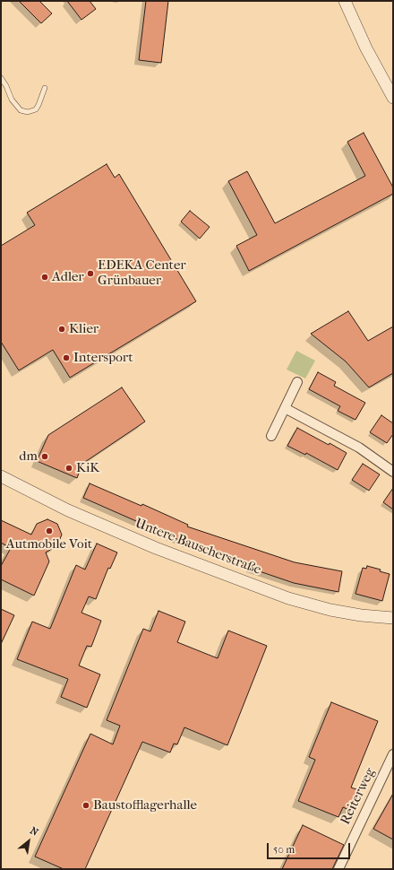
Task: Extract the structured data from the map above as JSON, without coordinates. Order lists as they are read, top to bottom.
{
  "streets": {
    "street": ["Untere Bauscherstraße", "Reiterweg"]
  },
  "places": [
    "EDEKA Center Grünbauer",
    "Adler",
    "Klier",
    "Intersport",
    "dm",
    "KiK",
    "Autmobile Voit",
    "Baustofflagerhalle"
  ],
  "scale_bar": "50 m",
  "north": "top right"
}
